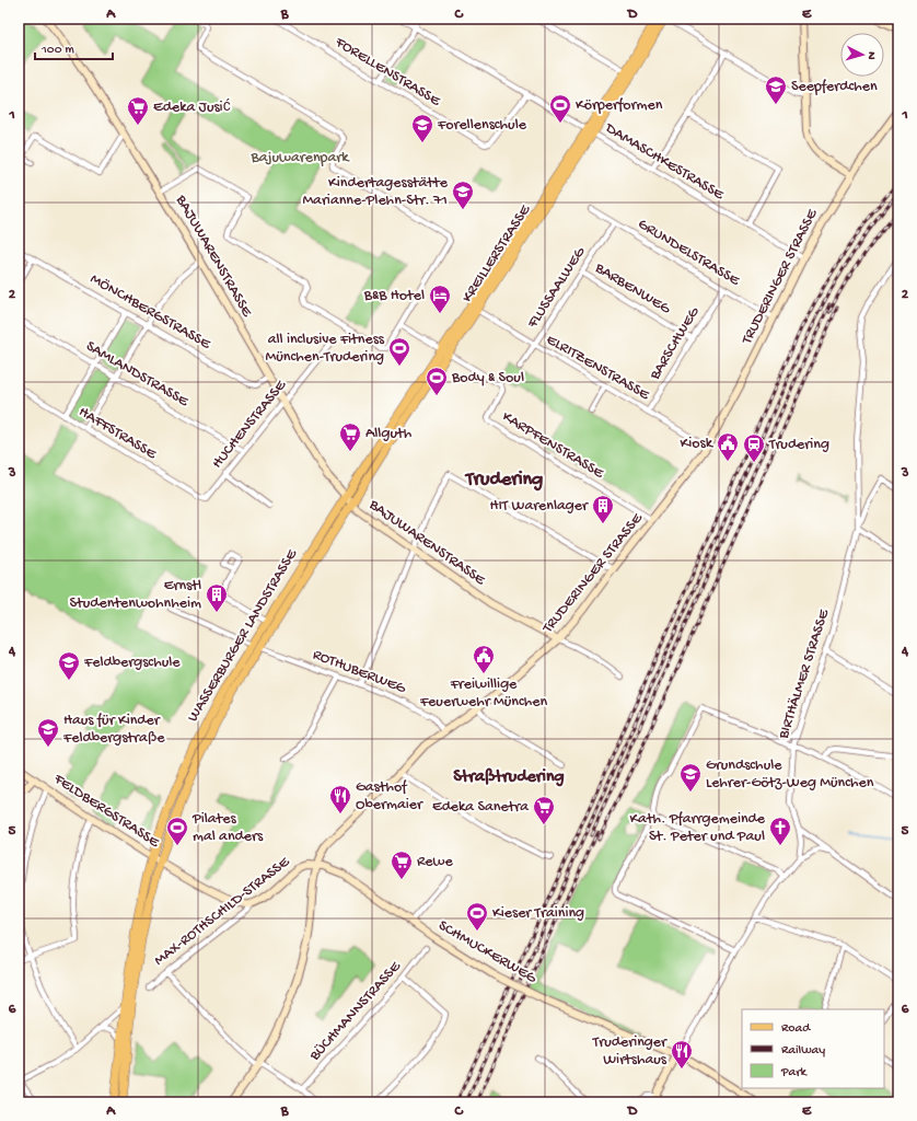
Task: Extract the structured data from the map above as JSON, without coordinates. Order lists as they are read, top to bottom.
{
  "streets": {
    "main road": ["KREILLERSTRASSE", "WASSERBURGER LANDSTRASSE"],
    "street": [
      "FORELLENSTRASSE",
      "DAMASCHKESTRASSE",
      "GRUNDELSTRASSE",
      "BAJUWARENSTRASSE",
      "TRUDERINGER STRASSE",
      "FLUSSAALWEG",
      "BARBENWEG",
      "MÖNCHBERGSTRASSE",
      "BARSCHWEG",
      "ELRITZENSTRASSE",
      "SAMLANDSTRASSE",
      "HUCHENSTRASSE",
      "HAFFSTRASSE",
      "KARPFENSTRASSE",
      "ROTHUBERWEG",
      "BIRTHÄLMER STRASSE",
      "FELDBERGSTRASSE",
      "MAX-ROTHSCHILD-STRASSE",
      "SCHMUCKERWEG",
      "BÜCHMANNSTRASSE"
    ]
  },
  "crossings": [
    ["FORELLENSTRASSE", "DAMASCHKESTRASSE"],
    ["DAMASCHKESTRASSE", "KREILLERSTRASSE"],
    ["DAMASCHKESTRASSE", "TRUDERINGER STRASSE"],
    ["GRUNDELSTRASSE", "TRUDERINGER STRASSE"],
    ["GRUNDELSTRASSE", "FLUSSAALWEG"],
    ["GRUNDELSTRASSE", "BARSCHWEG"],
    ["KREILLERSTRASSE", "BAJUWARENSTRASSE"],
    ["KREILLERSTRASSE", "ELRITZENSTRASSE"],
    ["KREILLERSTRASSE", "KARPFENSTRASSE"],
    ["KREILLERSTRASSE", "WASSERBURGER LANDSTRASSE"],
    ["BAJUWARENSTRASSE", "TRUDERINGER STRASSE"],
    ["BAJUWARENSTRASSE", "MÖNCHBERGSTRASSE"],
    ["BAJUWARENSTRASSE", "HUCHENSTRASSE"],
    ["BAJUWARENSTRASSE", "WASSERBURGER LANDSTRASSE"],
    ["TRUDERINGER STRASSE", "ELRITZENSTRASSE"],
    ["TRUDERINGER STRASSE", "KARPFENSTRASSE"],
    ["TRUDERINGER STRASSE", "ROTHUBERWEG"],
    ["TRUDERINGER STRASSE", "MAX-ROTHSCHILD-STRASSE"],
    ["TRUDERINGER STRASSE", "SCHMUCKERWEG"],
    ["FLUSSAALWEG", "BARBENWEG"],
    ["FLUSSAALWEG", "ELRITZENSTRASSE"],
    ["BARBENWEG", "BARSCHWEG"],
    ["BARSCHWEG", "ELRITZENSTRASSE"],
    ["SAMLANDSTRASSE", "HUCHENSTRASSE"],
    ["HUCHENSTRASSE", "HAFFSTRASSE"],
    ["WASSERBURGER LANDSTRASSE", "ROTHUBERWEG"],
    ["WASSERBURGER LANDSTRASSE", "FELDBERGSTRASSE"],
    ["FELDBERGSTRASSE", "MAX-ROTHSCHILD-STRASSE"],
    ["MAX-ROTHSCHILD-STRASSE", "SCHMUCKERWEG"]
  ],
  "districts": ["Trudering", "Straßtrudering"],
  "parks": ["Bajuwarenpark"],
  "places": {
    "school or university": [
      "Seepferdchen",
      "Forellenschule",
      "Kindertagesstätte Marianne-Plehn-Str. 71",
      "Feldbergschule",
      "Haus für Kinder Feldbergstraße",
      "Grundschule Lehrer-Götz-Weg München"
    ],
    "sports": [
      "Körperformen",
      "all inclusive Fitness München-Trudering",
      "Body & Soul",
      "Pilates mal anders",
      "Kieser Training"
    ],
    "supermarket": [
      "Edeka Jusić",
      "Allguth",
      "Edeka Sanetra",
      "Rewe"
    ],
    "hotel": ["B&B Hotel"],
    "public building": ["Kiosk", "Freiwillige Feuerwehr München"],
    "station": ["Trudering"],
    "building": ["HIT Warenlager", "Ernstl Studentenwohnheim"],
    "restaurant": ["Gasthof Obermaier", "Truderinger Wirtshaus"],
    "church": ["Kath. Pfarrgemeinde St. Peter und Paul"]
  },
  "legend": ["Road", "Railway", "Park"],
  "scale_bar": "100 m",
  "north": "right",
  "grid": {
    "columns": [
      "A",
      "B",
      "C",
      "D",
      "E"
    ],
    "rows": [
      "1",
      "2",
      "3",
      "4",
      "5",
      "6"
    ]
  }
}
